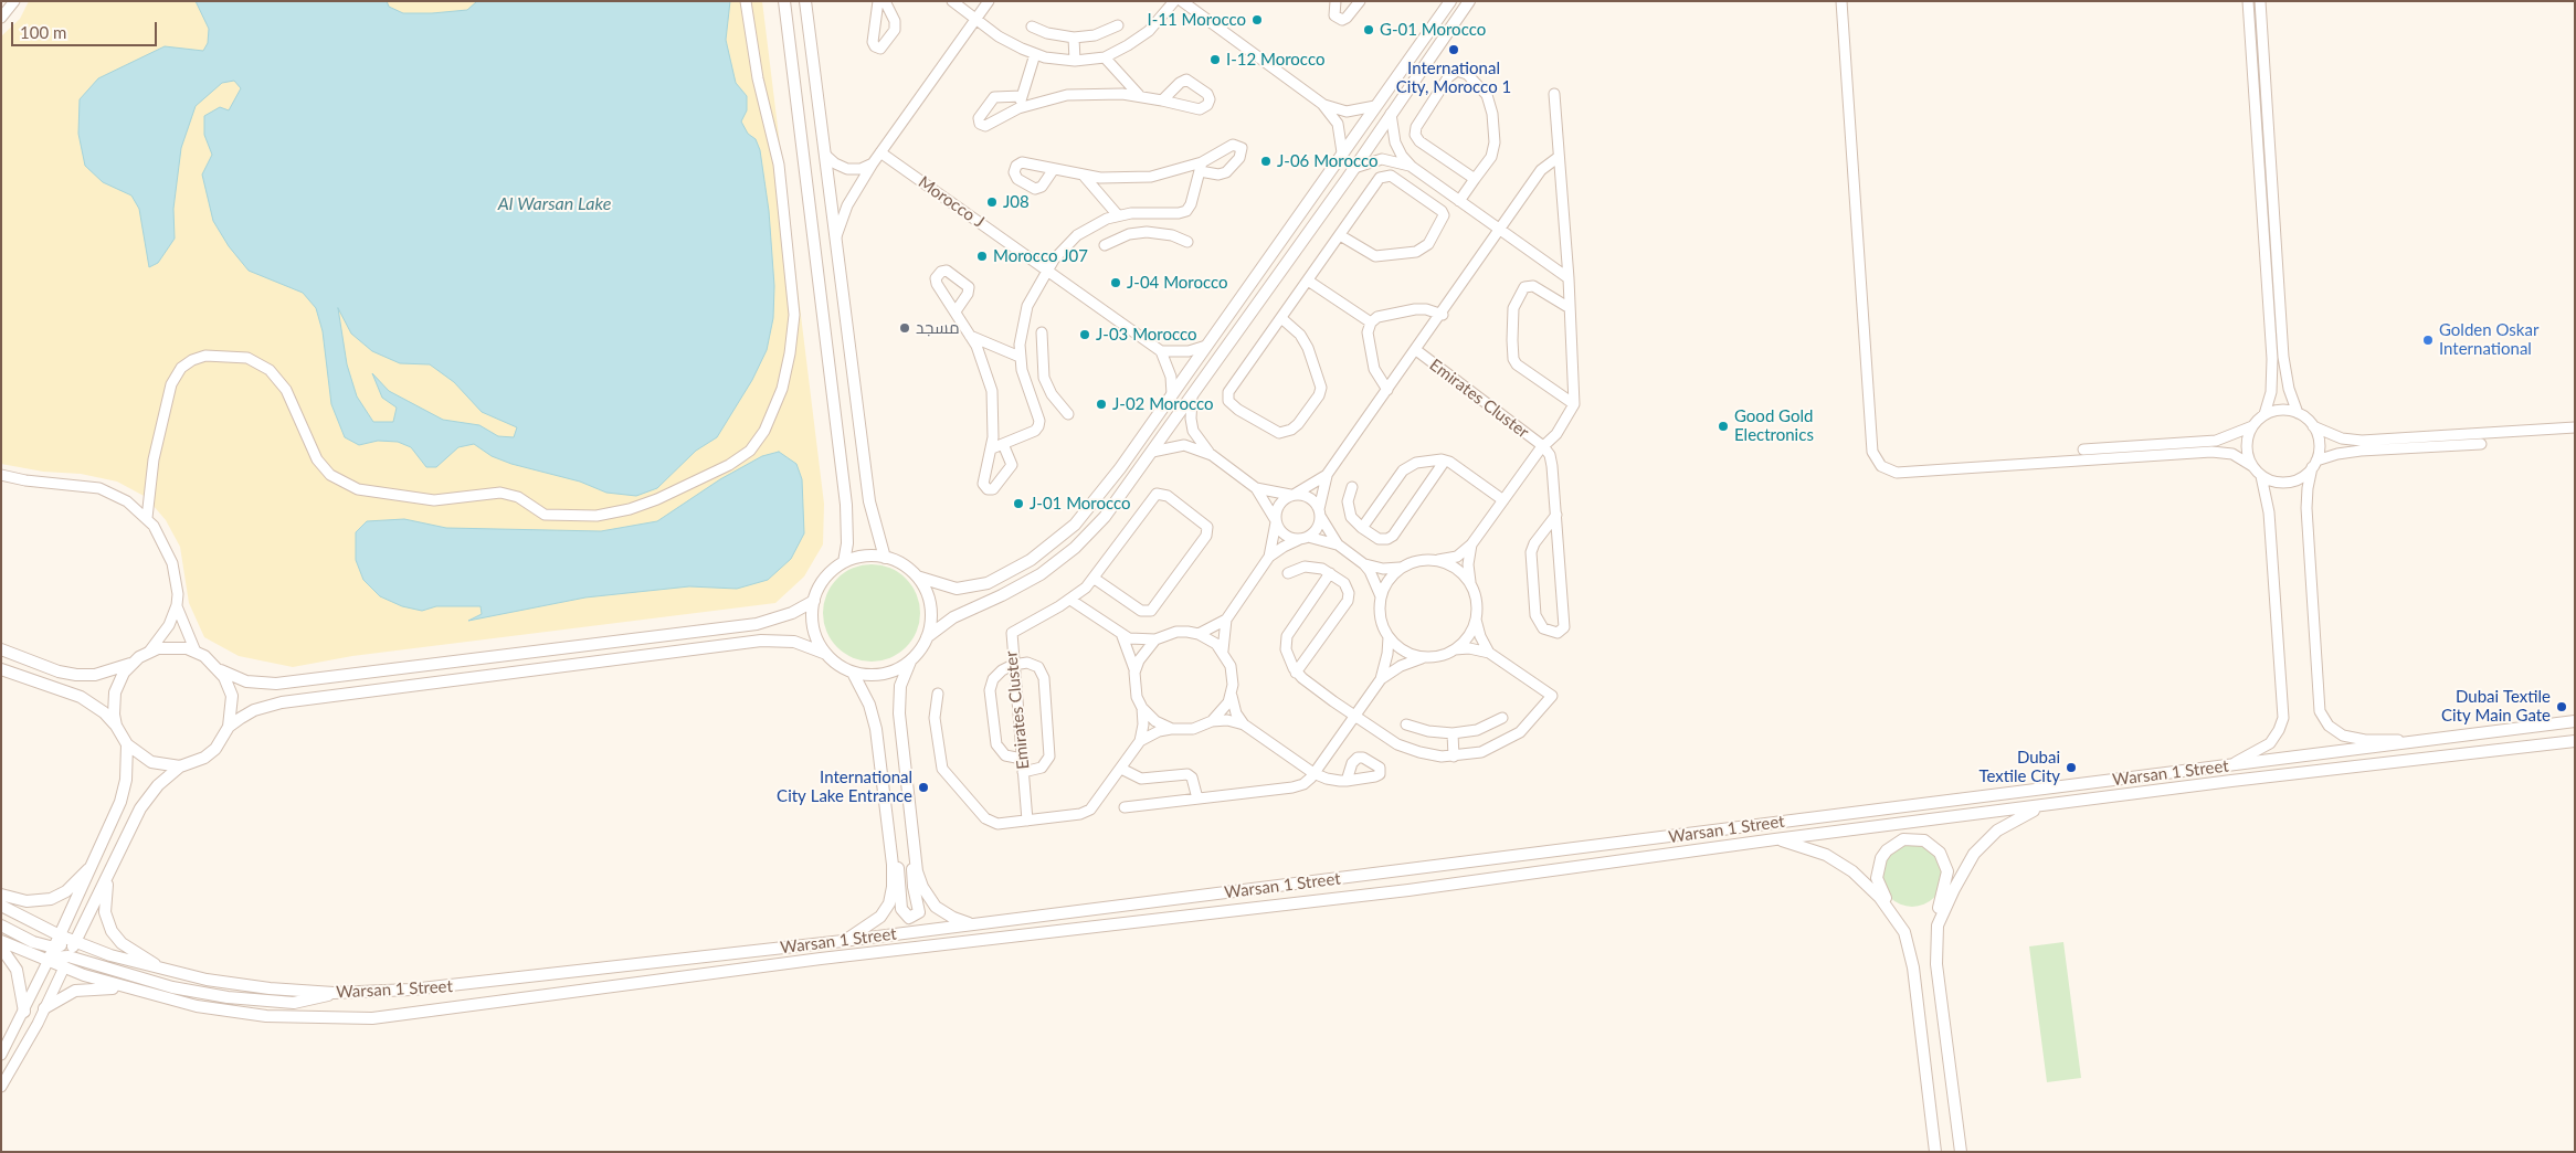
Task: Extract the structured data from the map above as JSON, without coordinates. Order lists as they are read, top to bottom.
{
  "streets": {
    "street": ["Morocco J", "Emirates Cluster", "Warsan 1 Street"]
  },
  "water": ["Al Warsan Lake"],
  "places": [
    "I-11 Morocco",
    "G-01 Morocco",
    "International City, Morocco 1",
    "I-12 Morocco",
    "J-06 Morocco",
    "J08",
    "Morocco J07",
    "J-04 Morocco",
    "مسجد",
    "J-03 Morocco",
    "Golden Oskar International",
    "J-02 Morocco",
    "Good Gold Electronics",
    "J-01 Morocco",
    "Dubai Textile City Main Gate",
    "Dubai Textile City",
    "International City Lake Entrance"
  ],
  "scale_bar": "100 m"
}
